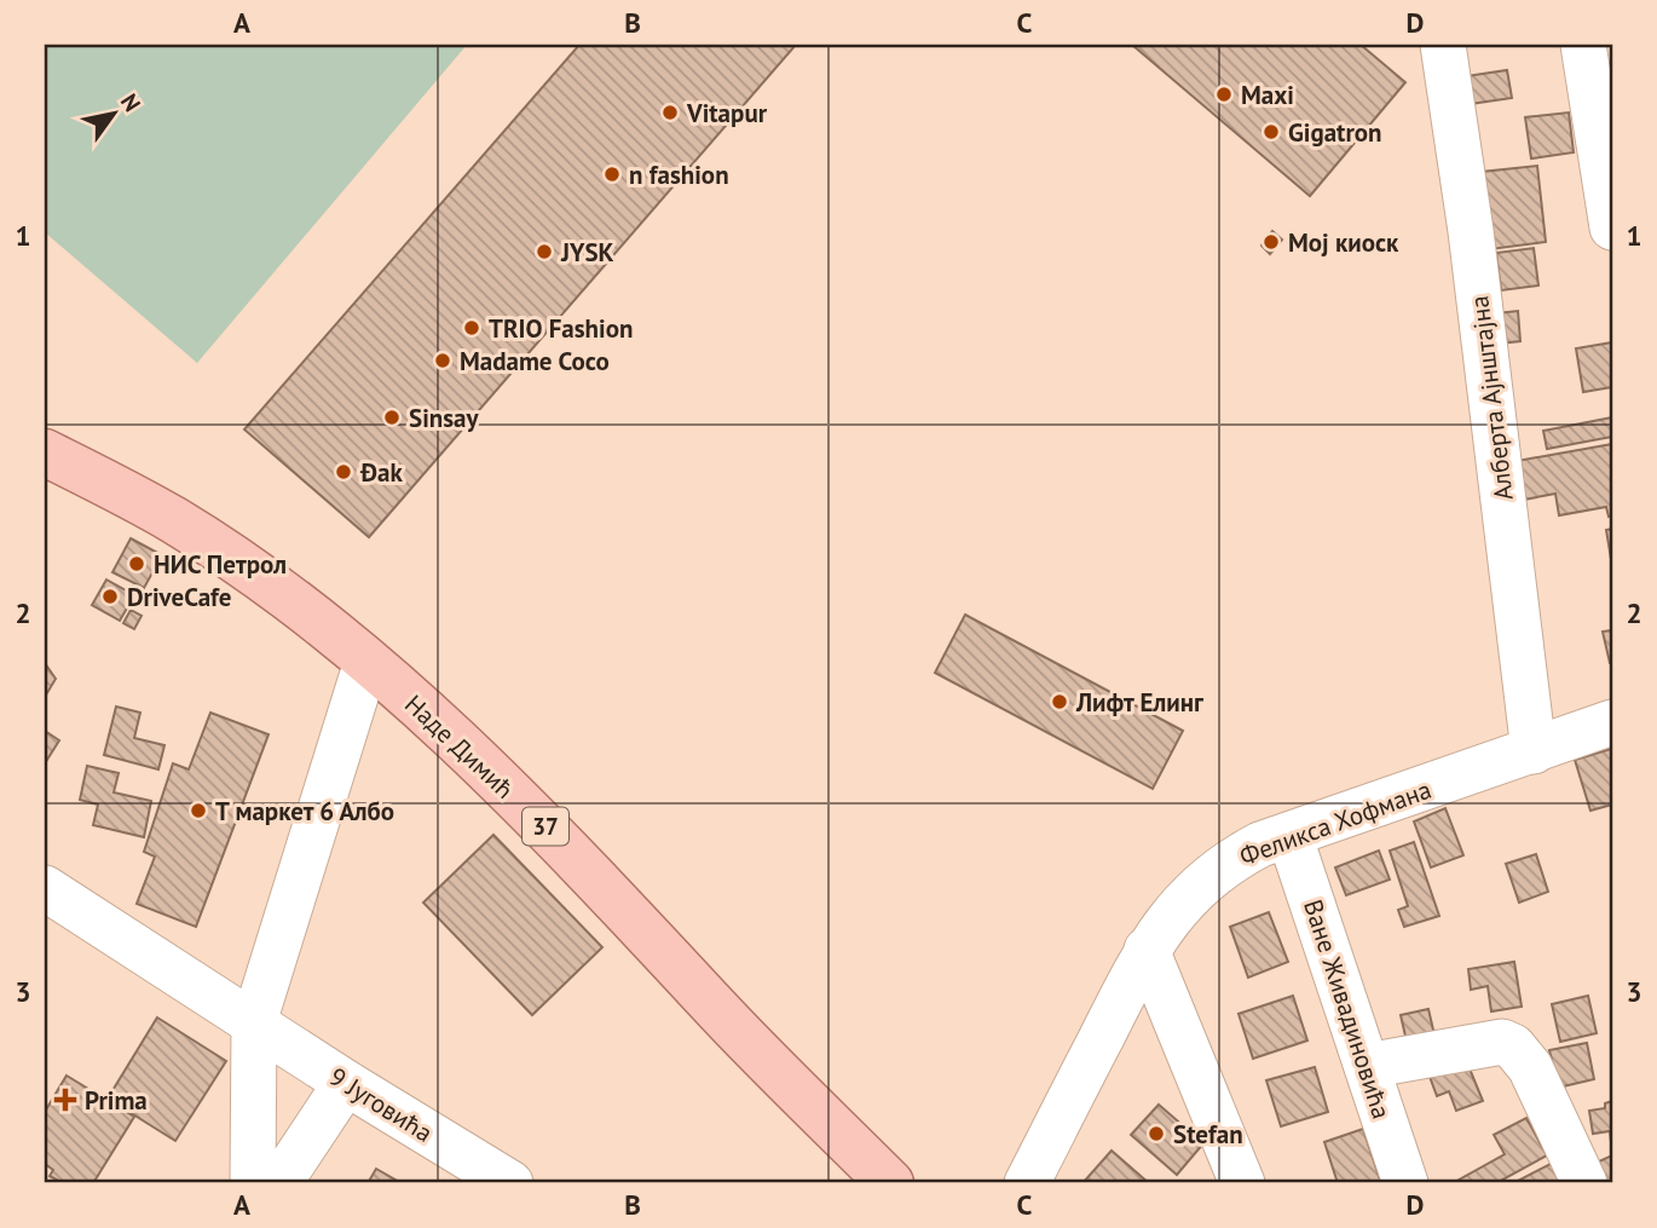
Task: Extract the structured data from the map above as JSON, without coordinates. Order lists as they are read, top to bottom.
{
  "streets": {
    "main road": ["Наде Димић", "37"],
    "street": [
      "Алберта Ајнштајна",
      "Феликса Хофмана",
      "Ване Живадиновића",
      "9 Југовића"
    ]
  },
  "crossings": [
    ["Алберта Ајнштајна", "Феликса Хофмана"],
    ["Феликса Хофмана", "Ване Живадиновића"]
  ],
  "places": {
    "other": [
      "Maxi",
      "Vitapur",
      "Gigatron",
      "n fashion",
      "Мој киоск",
      "JYSK",
      "TRIO Fashion",
      "Madame Coco",
      "Sinsay",
      "Đak",
      "НИС Петрол",
      "DriveCafe",
      "Лифт Елинг",
      "Т маркет 6 Албо",
      "Stefan"
    ],
    "health": ["Prima"]
  },
  "north": "top right",
  "grid": {
    "columns": [
      "A",
      "B",
      "C",
      "D"
    ],
    "rows": ["1", "2", "3"]
  }
}
